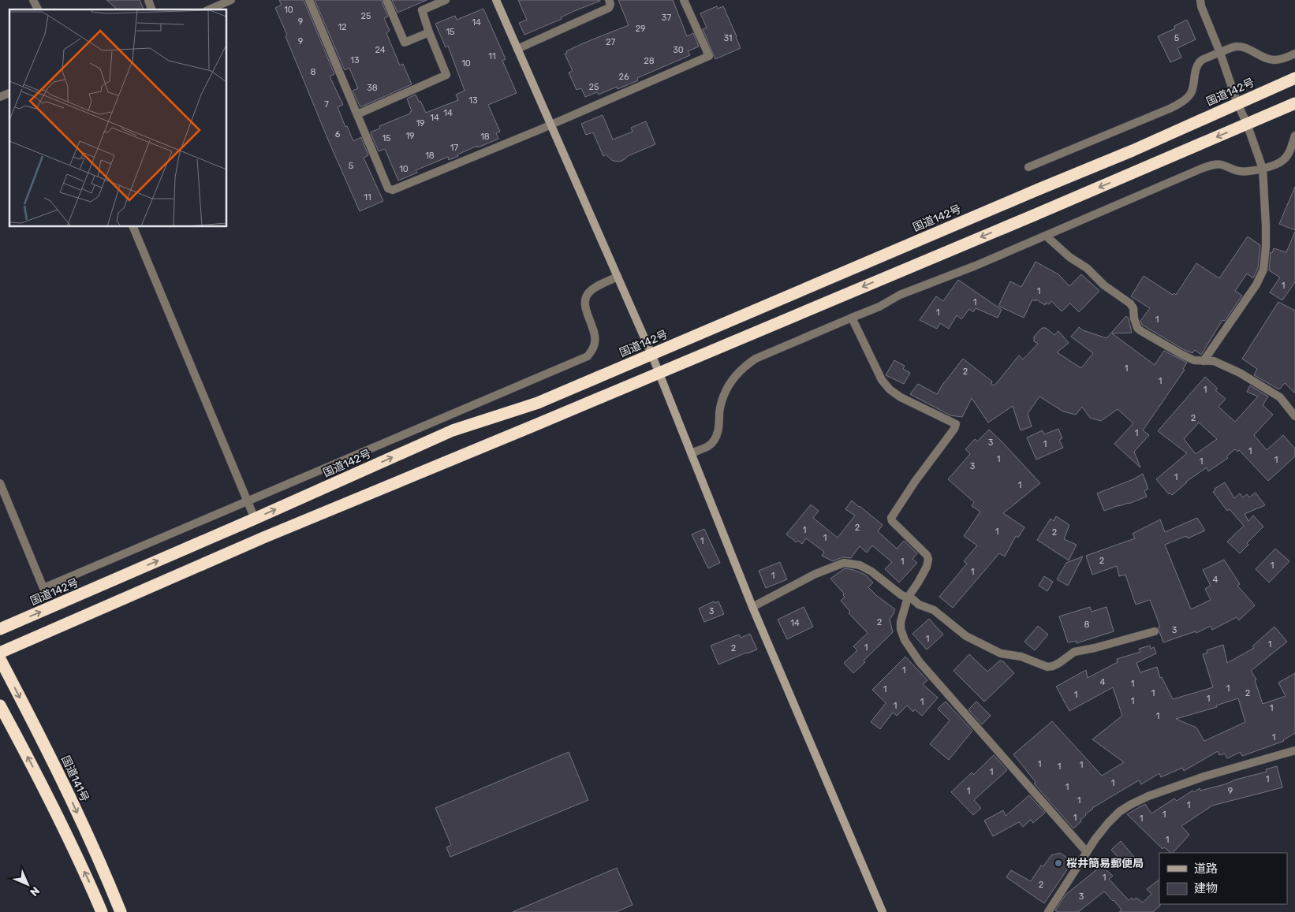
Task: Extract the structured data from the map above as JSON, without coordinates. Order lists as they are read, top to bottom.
{
  "streets": {
    "highway": ["国道142号", "国道141号"]
  },
  "places": ["桜井簡易郵便局"],
  "house_numbers": [
    "10",
    "25",
    "37",
    "9",
    "14",
    "12",
    "29",
    "15",
    "31",
    "5",
    "9",
    "27",
    "24",
    "30",
    "11",
    "13",
    "28",
    "10",
    "8",
    "26",
    "25",
    "38",
    "13",
    "7",
    "14",
    "14",
    "19",
    "6",
    "19",
    "18",
    "15",
    "17",
    "18",
    "5",
    "10",
    "11",
    "1",
    "1",
    "1",
    "1",
    "1",
    "1",
    "2",
    "1",
    "1",
    "2",
    "1",
    "3",
    "1",
    "1",
    "1",
    "1",
    "1",
    "3",
    "1",
    "1",
    "2",
    "1",
    "1",
    "2",
    "1",
    "1",
    "2",
    "1",
    "1",
    "1",
    "1",
    "4",
    "3",
    "2",
    "14",
    "8",
    "3",
    "1",
    "1",
    "1",
    "2",
    "1",
    "4",
    "1",
    "1",
    "1",
    "1",
    "2",
    "1",
    "1",
    "1",
    "1",
    "1",
    "1",
    "1",
    "1",
    "1",
    "1",
    "1",
    "1",
    "1",
    "1",
    "1",
    "1",
    "9",
    "1",
    "1",
    "1",
    "1",
    "1",
    "1",
    "1",
    "2",
    "3"
  ],
  "legend": ["道路", "建物"],
  "north": "bottom right"
}
